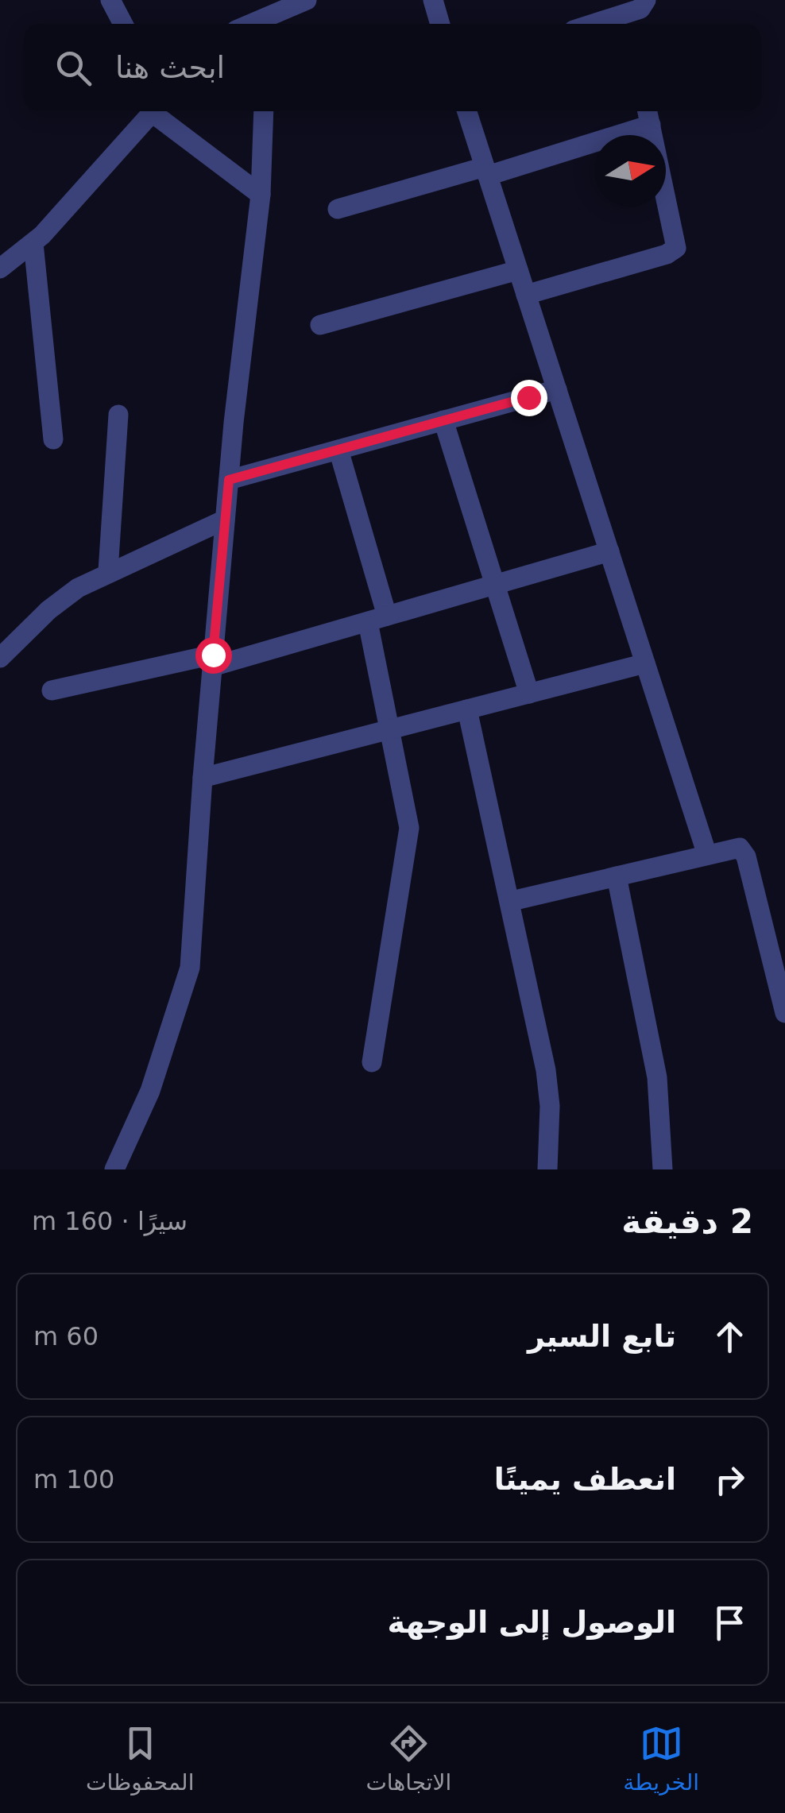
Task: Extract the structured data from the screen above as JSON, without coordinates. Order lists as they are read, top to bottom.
{
  "north": "right",
  "page": {
    "search": "ابحث هنا",
    "heading": ["2 دقيقة", "سيرًا · 160 m"],
    "list": [
      ["تابع السير", "60 m"],
      ["انعطف يمينًا", "100 m"],
      "الوصول إلى الوجهة"
    ],
    "nav": ["الخريطة", "الاتجاهات", "المحفوظات"]
  }
}
